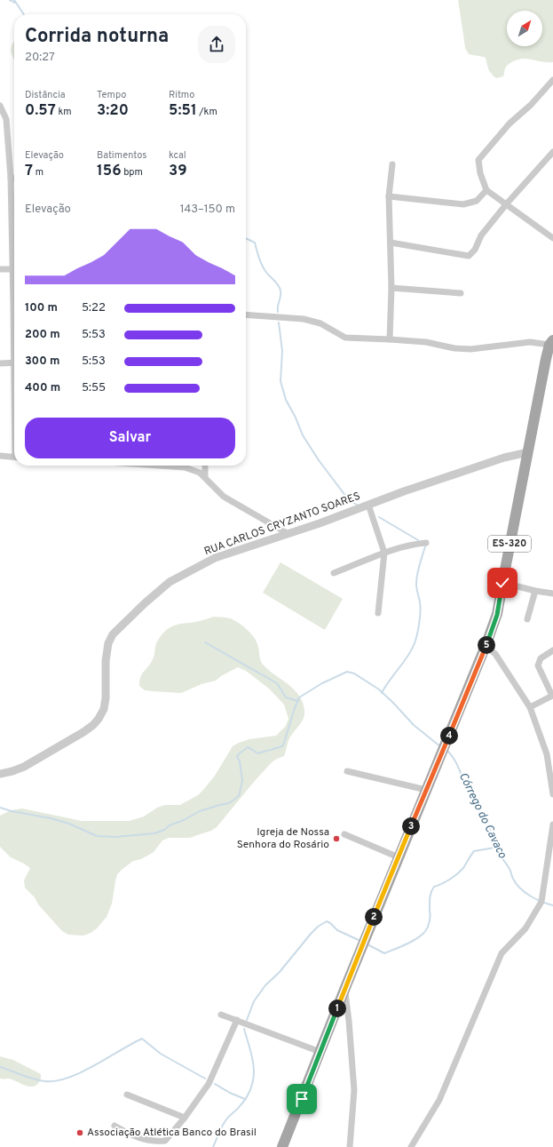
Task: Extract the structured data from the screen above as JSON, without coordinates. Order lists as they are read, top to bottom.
{
  "streets": {
    "main road": ["ES-320"],
    "street": ["RUA CARLOS CRYZANTO SOARES"]
  },
  "crossings": [
    ["RUA CARLOS CRYZANTO SOARES", "ES-320"]
  ],
  "water": ["Córrego do Cavaco"],
  "places": ["Igreja de Nossa Senhora do Rosário", "Associação Atlética Banco do Brasil"],
  "north": "top right",
  "page": {
    "heading": ["Corrida noturna", "20:27"],
    "stats": [
      ["Distância", "0.57 km"],
      ["Tempo", "3:20"],
      ["Ritmo", "5:51 /km"],
      ["Elevação", "7 m"],
      ["Batimentos", "156 bpm"],
      ["kcal", "39"]
    ],
    "chart": ["Elevação", "143–150 m"],
    "list": [
      {
        "name": "100 m",
        "note": "5:22"
      },
      {
        "name": "200 m",
        "note": "5:53"
      },
      {
        "name": "300 m",
        "note": "5:53"
      },
      {
        "name": "400 m",
        "note": "5:55"
      }
    ],
    "buttons": "Salvar",
    "pins": [
      "5",
      "4",
      "3",
      "2",
      "1"
    ]
  }
}
